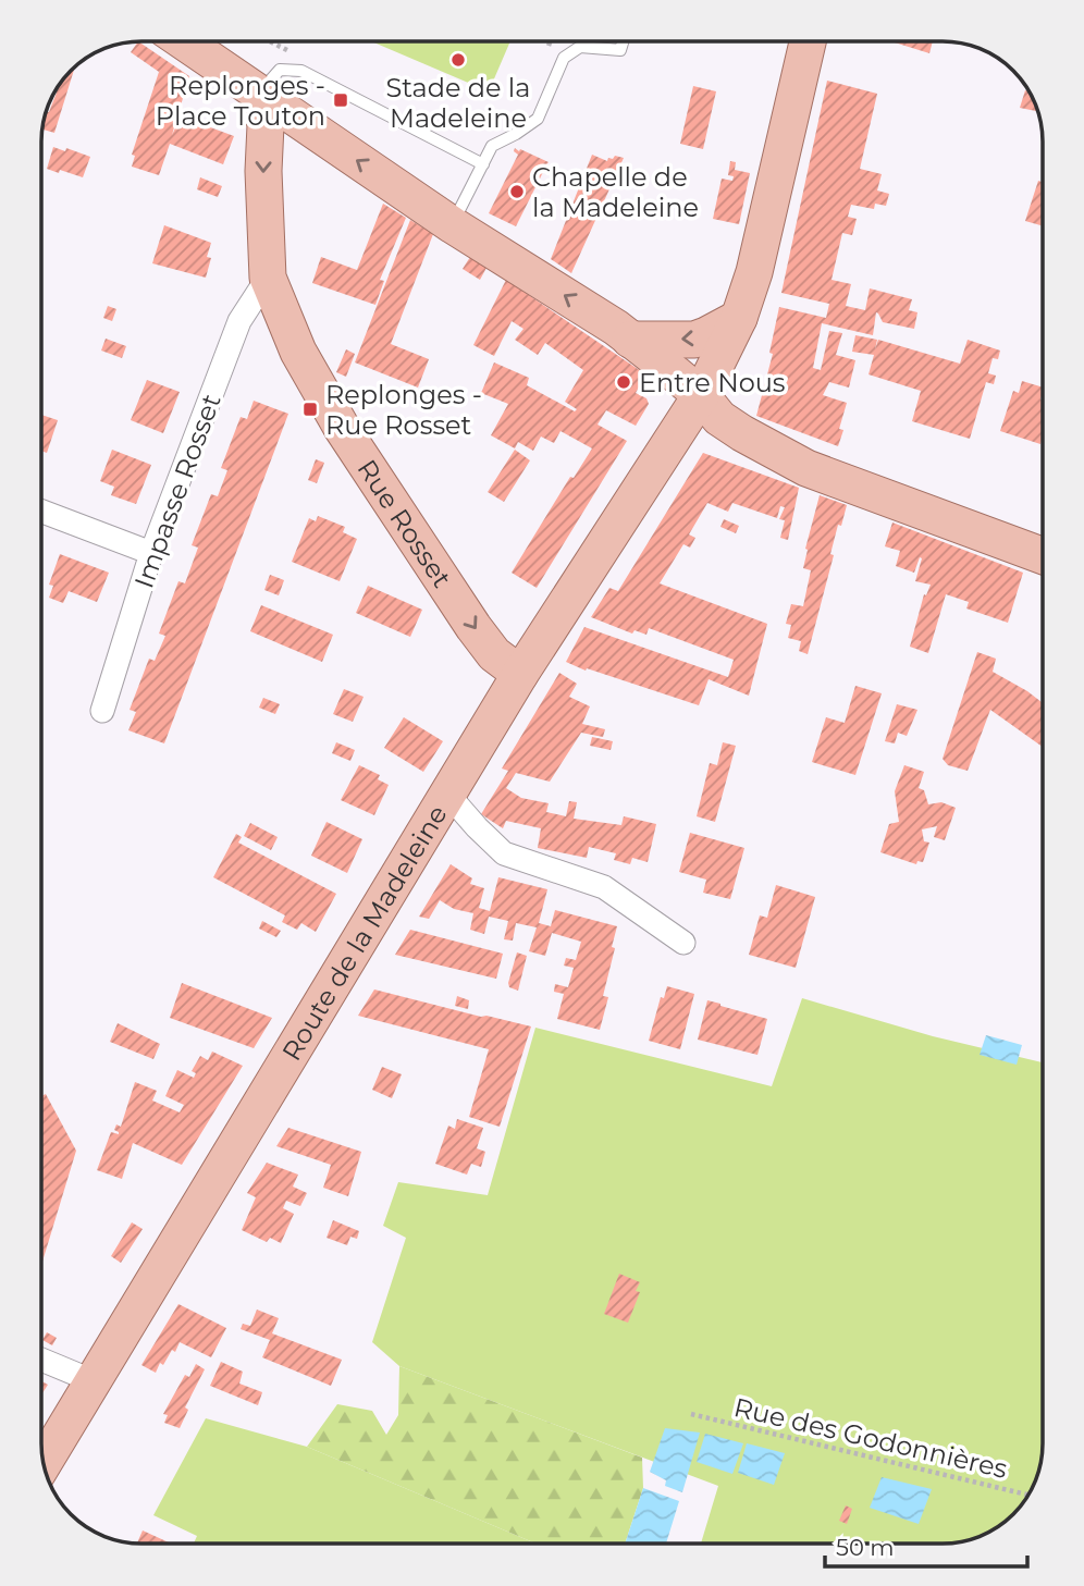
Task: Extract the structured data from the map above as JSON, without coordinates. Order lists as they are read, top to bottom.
{
  "streets": {
    "main road": ["Rue Rosset", "Route de la Madeleine"],
    "street": ["Impasse Rosset"],
    "path": ["Rue des Godonnières"]
  },
  "crossings": [
    ["Impasse Rosset", "Rue Rosset"],
    ["Rue Rosset", "Route de la Madeleine"]
  ],
  "one_way": ["Rue Rosset"],
  "places": {
    "other": ["Stade de la Madeleine", "Chapelle de la Madeleine", "Entre Nous"],
    "transit": ["Replonges - Place Touton", "Replonges - Rue Rosset"]
  },
  "scale_bar": "50 m"
}
